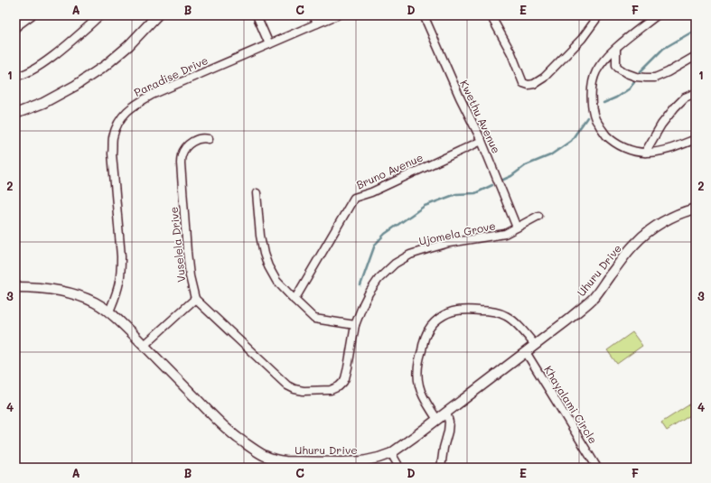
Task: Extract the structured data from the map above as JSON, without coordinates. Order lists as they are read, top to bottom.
{
  "streets": {
    "street": [
      "Paradise Drive",
      "Kwethu Avenue",
      "Bruno Avenue",
      "Ujomela Grove",
      "Vuselela Drive",
      "Uhuru Drive",
      "Khayalami Circle"
    ]
  },
  "crossings": [
    ["Paradise Drive", "Uhuru Drive"],
    ["Kwethu Avenue", "Bruno Avenue"],
    ["Kwethu Avenue", "Ujomela Grove"],
    ["Ujomela Grove", "Vuselela Drive"],
    ["Uhuru Drive", "Khayalami Circle"]
  ],
  "grid": {
    "columns": [
      "A",
      "B",
      "C",
      "D",
      "E",
      "F"
    ],
    "rows": [
      "1",
      "2",
      "3",
      "4"
    ]
  }
}
